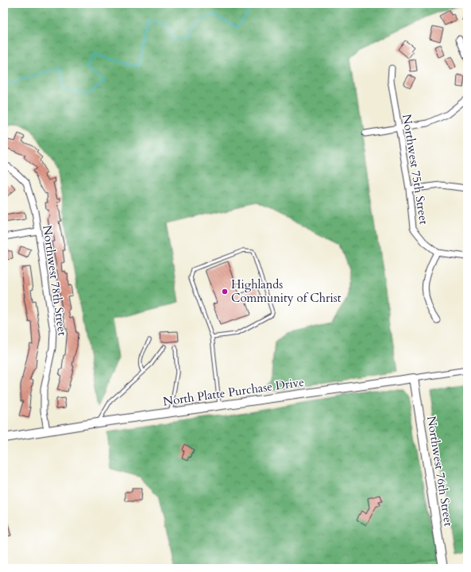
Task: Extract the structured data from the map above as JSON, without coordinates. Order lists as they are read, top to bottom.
{
  "streets": {
    "street": [
      "Northwest 75th Street",
      "Northwest 78th Street",
      "North Platte Purchase Drive",
      "Northwest 76th Street"
    ]
  },
  "crossings": [
    ["Northwest 78th Street", "North Platte Purchase Drive"],
    ["North Platte Purchase Drive", "Northwest 76th Street"]
  ],
  "places": ["Highlands Community of Christ"]
}
